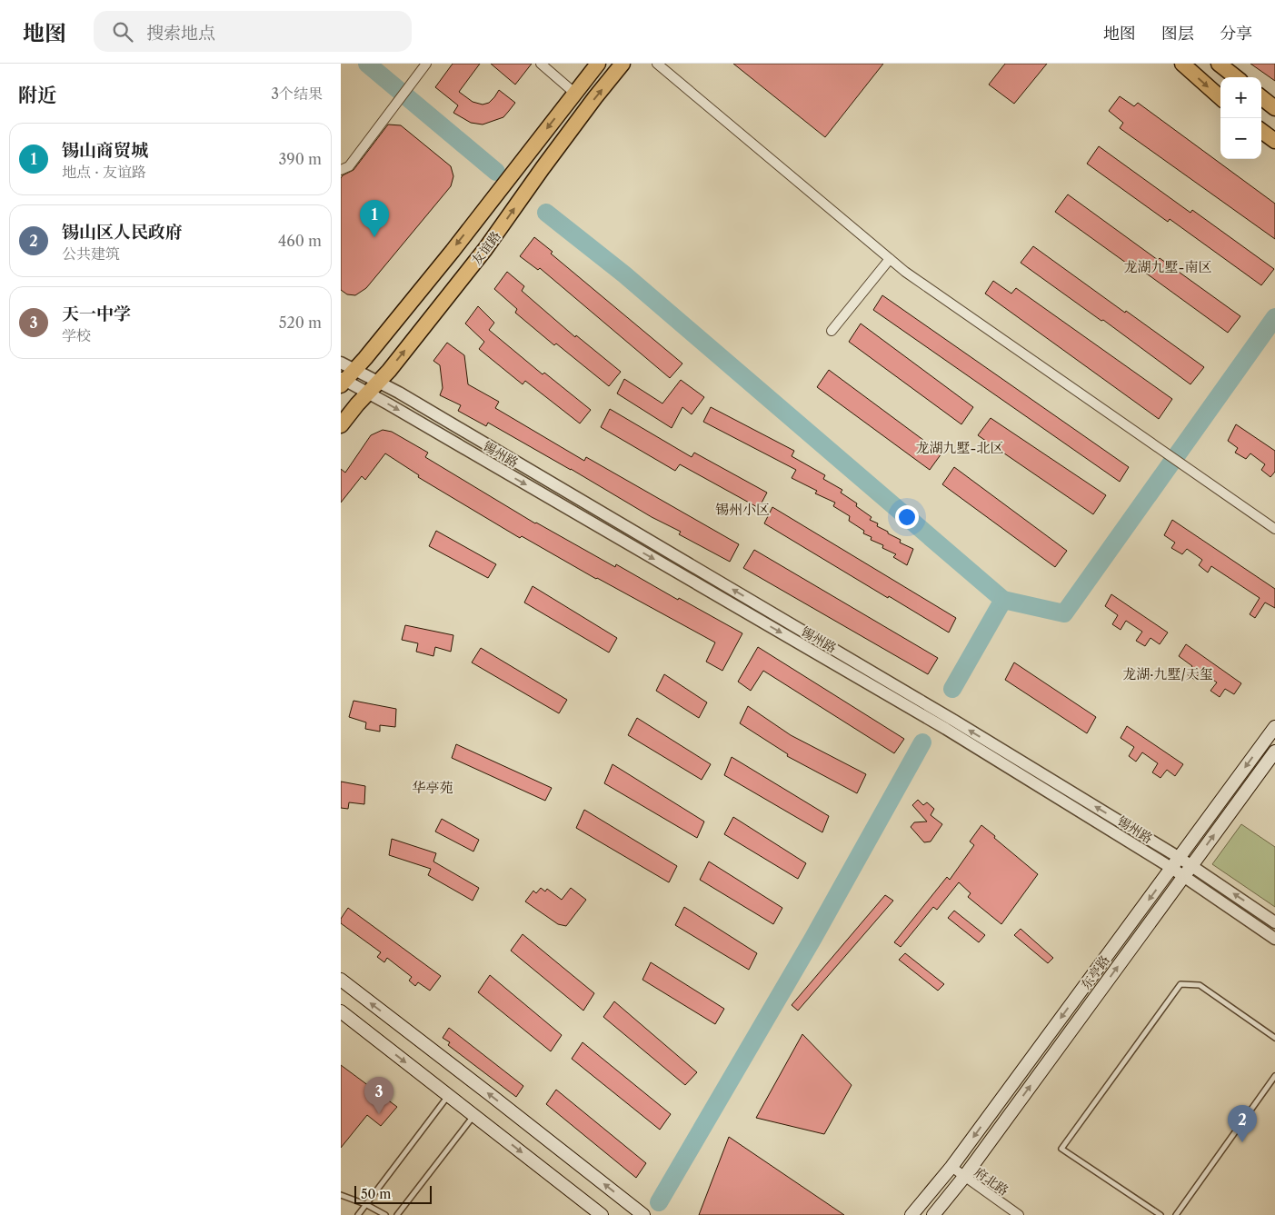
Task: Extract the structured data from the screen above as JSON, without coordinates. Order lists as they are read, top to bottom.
{
  "streets": {
    "main road": ["友谊路", "东亭路"],
    "street": ["锡州路", "府北路"]
  },
  "crossings": [
    ["友谊路", "锡州路"],
    ["锡州路", "东亭路"],
    ["东亭路", "府北路"]
  ],
  "districts": [
    "龙湖九墅-南区",
    "龙湖九墅-北区",
    "锡州小区",
    "龙湖·九墅/天玺",
    "华亭苑"
  ],
  "scale_bar": "50 m",
  "page": {
    "header": "地图",
    "search": "搜索地点",
    "nav": ["地图", "图层", "分享"],
    "heading": ["附近", "3个结果"],
    "map_buttons": ["+", "−"],
    "list": [
      {
        "mark": "1",
        "name": "锡山商贸城",
        "note": "地点 · 友谊路",
        "value": "390 m"
      },
      {
        "mark": "2",
        "name": "锡山区人民政府",
        "note": "公共建筑",
        "value": "460 m"
      },
      {
        "mark": "3",
        "name": "天一中学",
        "note": "学校",
        "value": "520 m"
      }
    ],
    "pins": ["1", "3", "2"],
    "scale": "50 m"
  }
}
